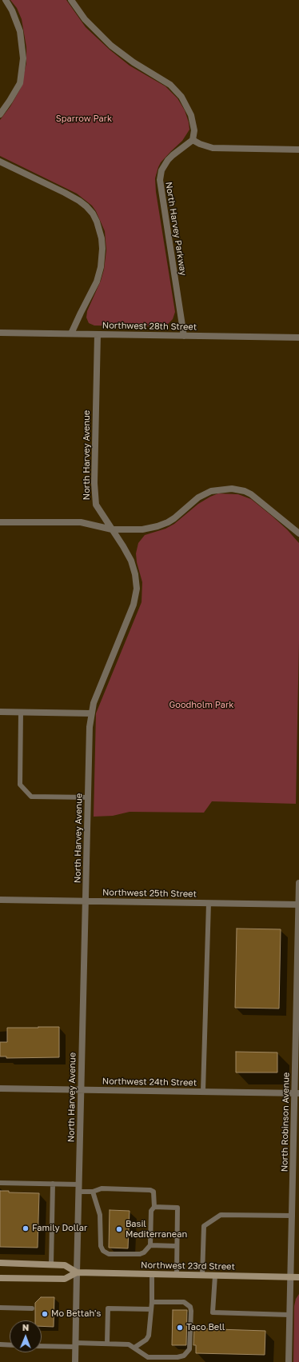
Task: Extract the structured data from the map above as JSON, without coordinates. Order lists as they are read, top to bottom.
{
  "streets": {
    "main road": ["Northwest 23rd Street"],
    "street": [
      "North Harvey Parkway",
      "Northwest 28th Street",
      "North Harvey Avenue",
      "Northwest 25th Street",
      "Northwest 24th Street",
      "North Robinson Avenue"
    ]
  },
  "crossings": [
    ["North Harvey Parkway", "Northwest 28th Street"],
    ["Northwest 28th Street", "North Harvey Avenue"],
    ["North Harvey Avenue", "Northwest 25th Street"],
    ["North Harvey Avenue", "Northwest 24th Street"],
    ["North Harvey Avenue", "Northwest 23rd Street"],
    ["Northwest 25th Street", "North Robinson Avenue"],
    ["Northwest 24th Street", "North Robinson Avenue"],
    ["North Robinson Avenue", "Northwest 23rd Street"]
  ],
  "parks": ["Sparrow Park", "Goodholm Park"],
  "places": [
    "Family Dollar",
    "Basil Mediterranean",
    "Mo Bettah's",
    "Taco Bell"
  ],
  "north": "top"
}
